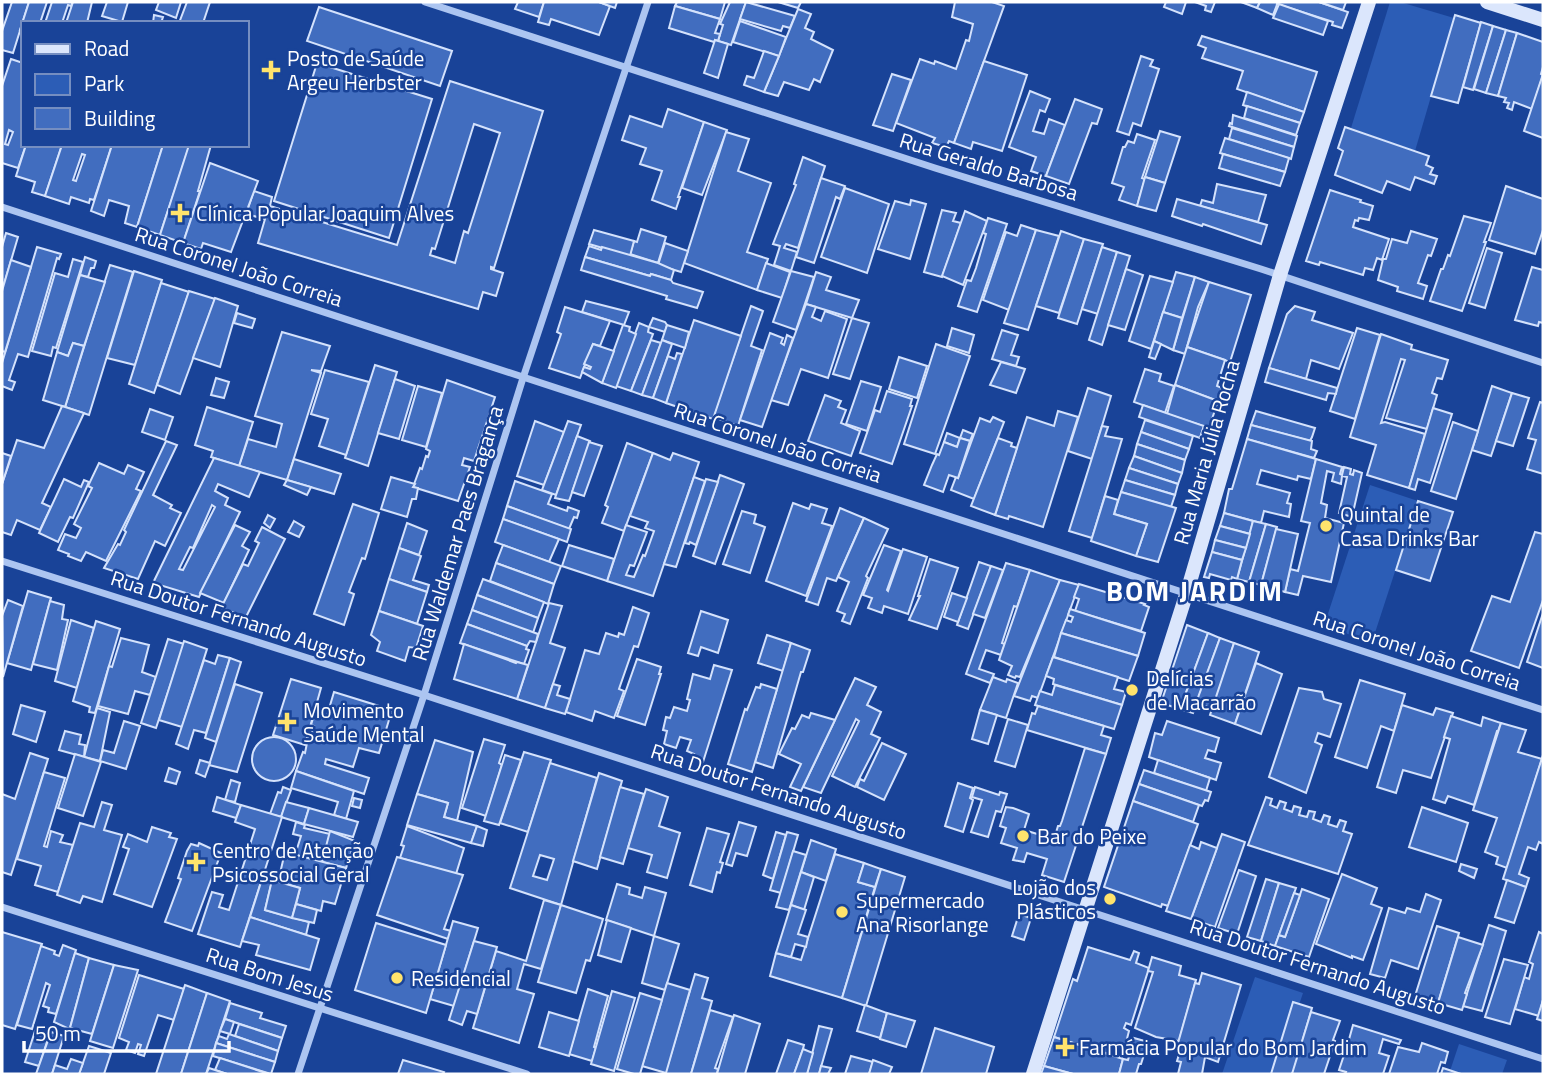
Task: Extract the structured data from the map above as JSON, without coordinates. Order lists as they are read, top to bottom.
{
  "streets": {
    "street": [
      "Rua Geraldo Barbosa",
      "Rua Coronel João Correia",
      "Rua Maria Júlia Rocha",
      "Rua Waldemar Paes Bragança",
      "Rua Doutor Fernando Augusto",
      "Rua Bom Jesus"
    ]
  },
  "crossings": [
    ["Rua Geraldo Barbosa", "Rua Maria Júlia Rocha"],
    ["Rua Geraldo Barbosa", "Rua Waldemar Paes Bragança"],
    ["Rua Coronel João Correia", "Rua Maria Júlia Rocha"],
    ["Rua Coronel João Correia", "Rua Waldemar Paes Bragança"],
    ["Rua Maria Júlia Rocha", "Rua Doutor Fernando Augusto"],
    ["Rua Waldemar Paes Bragança", "Rua Doutor Fernando Augusto"],
    ["Rua Waldemar Paes Bragança", "Rua Bom Jesus"]
  ],
  "districts": ["BOM JARDIM"],
  "places": {
    "health": [
      "Posto de Saúde Argeu Herbster",
      "Clínica Popular Joaquim Alves",
      "Movimento Saúde Mental",
      "Centro de Atenção Psicossocial Geral",
      "Farmácia Popular do Bom Jardim"
    ],
    "other": [
      "Quintal de Casa Drinks Bar",
      "Delícias de Macarrão",
      "Bar do Peixe",
      "Lojão dos Plásticos",
      "Supermercado Ana Risorlange",
      "Residencial"
    ]
  },
  "legend": ["Road", "Park", "Building"],
  "scale_bar": "50 m"
}
